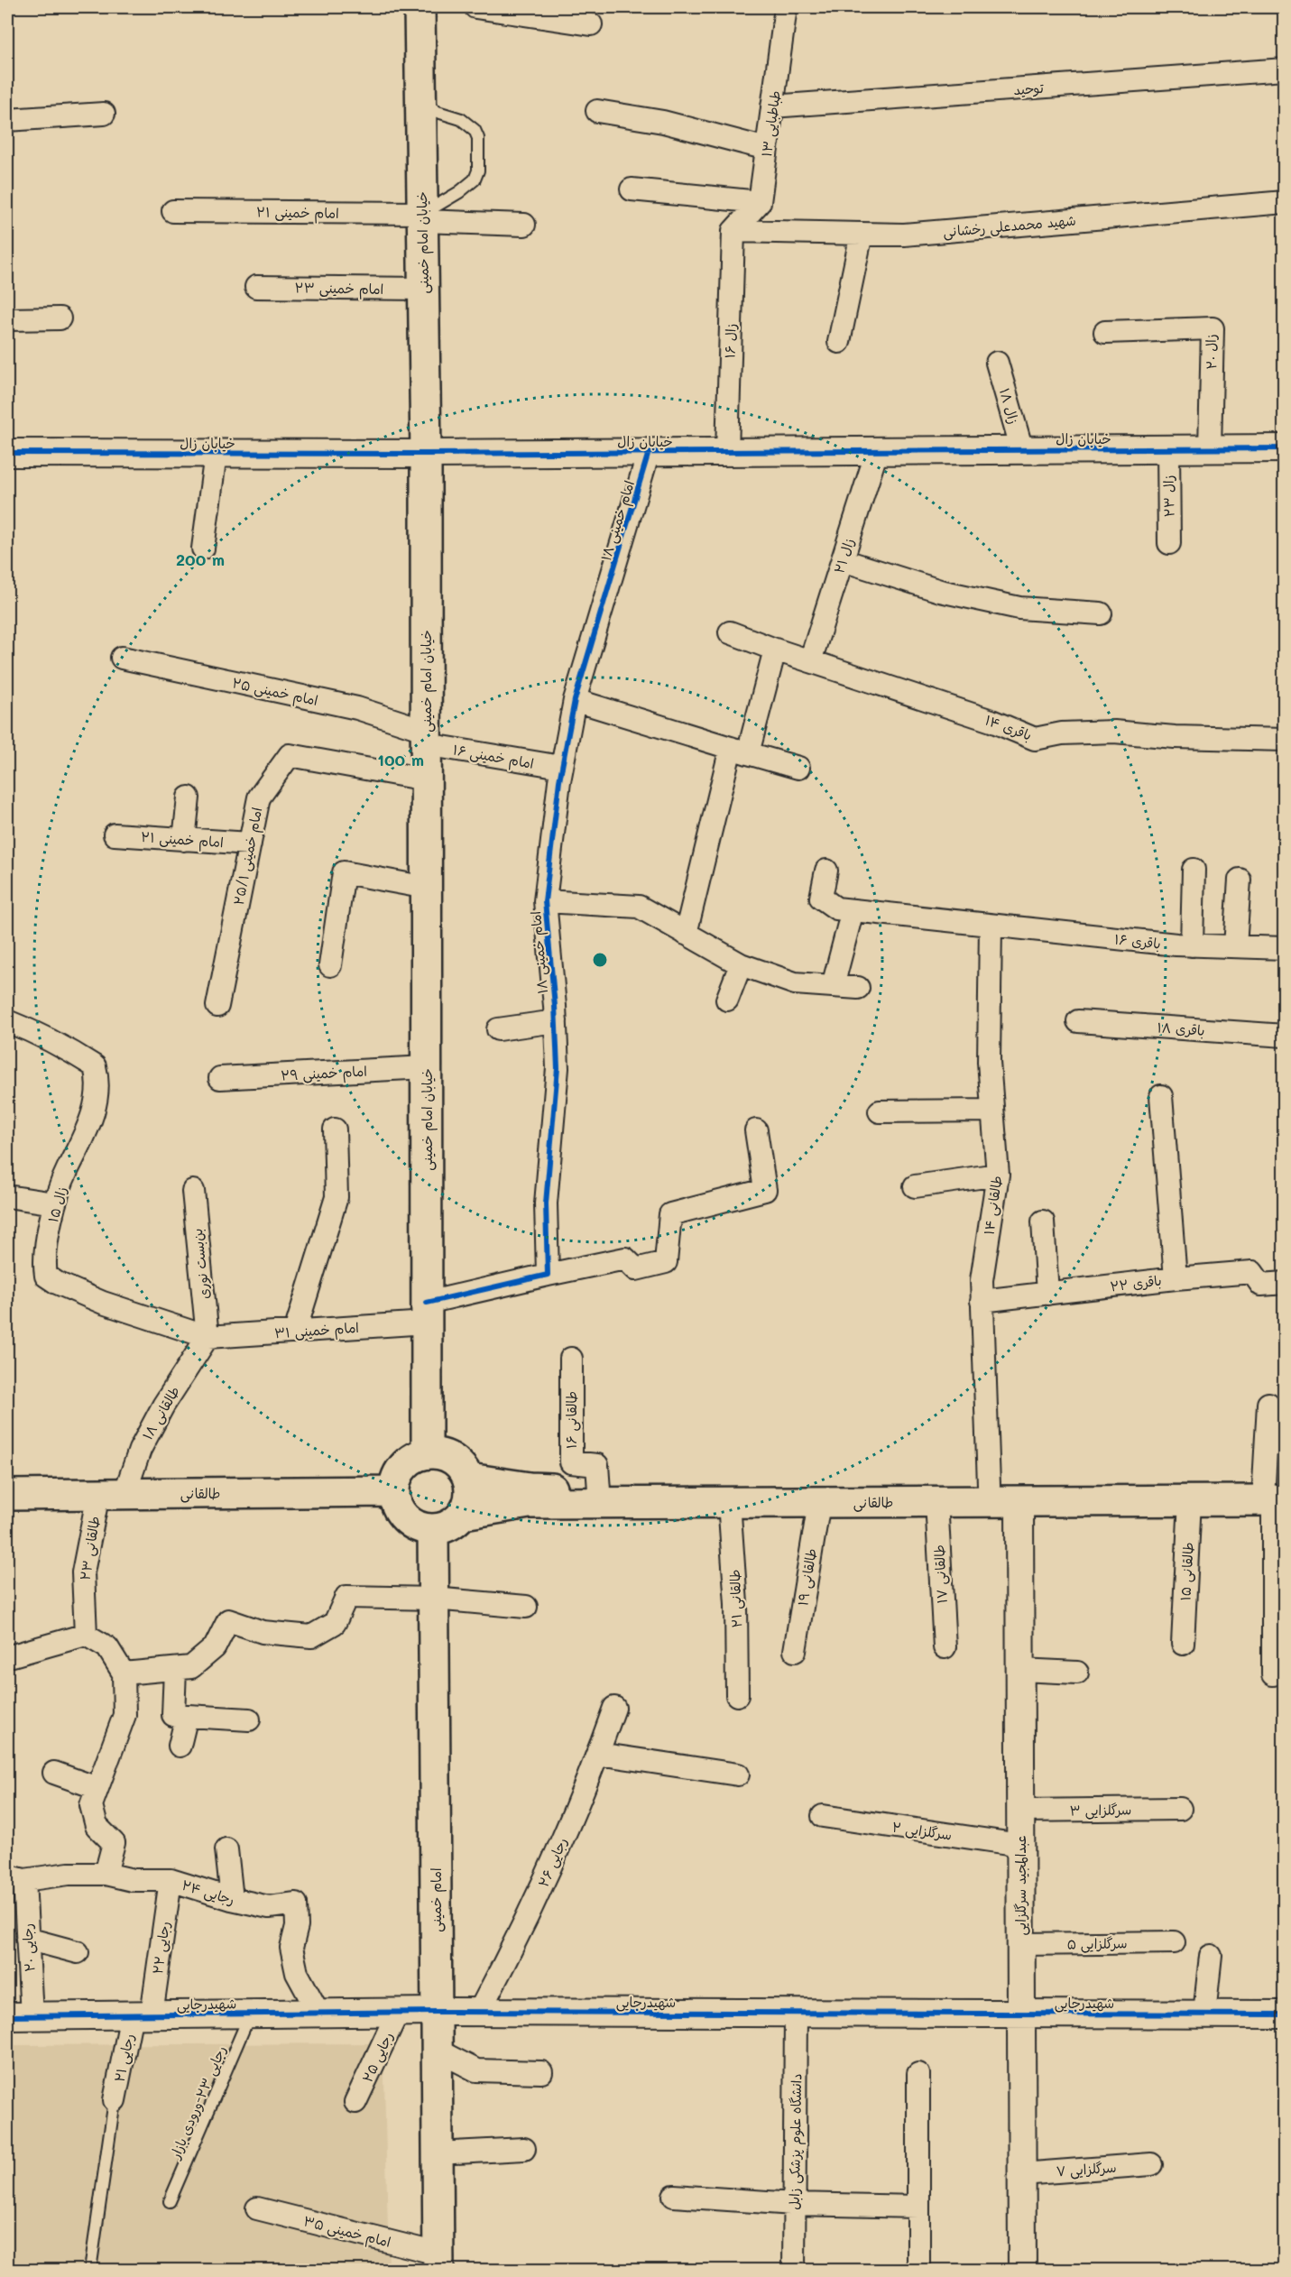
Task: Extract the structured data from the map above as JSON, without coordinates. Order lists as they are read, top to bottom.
{
  "streets": {
    "main road": ["خیابان امام خمینی", "طالقانی", "امام خمینی"],
    "street": [
      "توحید",
      "طباطبایی ۱۳",
      "امام خمینی ۲۱",
      "شهید محمدعلی رخشانی",
      "امام خمینی ۲۳",
      "زال ۱۶",
      "زال ۲۰",
      "زال ۱۸",
      "خیابان زال",
      "زال ۲۳",
      "امام خمینی ۱۸",
      "زال ۲۱",
      "امام خمینی ۲۵",
      "باقری ۱۴",
      "امام خمینی ۱۶",
      "امام خمینی ۲۵/۱",
      "باقری ۱۶",
      "باقری ۱۸",
      "امام خمینی ۲۹",
      "زال ۱۵",
      "طالقانی ۱۴",
      "بن‌بست نوری",
      "باقری ۲۲",
      "امام خمینی ۳۱",
      "طالقانی ۱۸",
      "طالقانی ۱۶",
      "طالقانی ۲۳",
      "طالقانی ۱۵",
      "طالقانی ۱۷",
      "طالقانی ۱۹",
      "طالقانی ۲۱",
      "سرگلزایی ۳",
      "سرگلزایی ۲",
      "رجایی ۲۶",
      "عبدالمجید سرگلزایی",
      "رجایی ۲۴",
      "سرگلزایی ۵",
      "رجایی ۲۰",
      "رجایی ۲۲",
      "شهیدرجایی",
      "رجایی ۲۵",
      "رجایی ۲۱",
      "دانشگاه علوم پزشکی زابل",
      "سرگلزایی ۷",
      "امام خمینی ۳۵"
    ],
    "lane": ["رجایی ۲۳-ورودی بازار"]
  },
  "crossings": [
    ["توحید", "طباطبایی ۱۳"],
    ["امام خمینی ۲۱", "خیابان امام خمینی"],
    ["امام خمینی ۲۱", "امام خمینی ۲۵/۱"],
    ["شهید محمدعلی رخشانی", "زال ۱۶"],
    ["خیابان امام خمینی", "امام خمینی ۲۳"],
    ["خیابان امام خمینی", "خیابان زال"],
    ["خیابان امام خمینی", "امام خمینی ۲۵"],
    ["خیابان امام خمینی", "امام خمینی ۱۶"],
    ["خیابان امام خمینی", "امام خمینی ۲۵/۱"],
    ["خیابان امام خمینی", "امام خمینی ۲۹"],
    ["خیابان امام خمینی", "امام خمینی ۳۱"],
    ["خیابان امام خمینی", "طالقانی"],
    ["خیابان امام خمینی", "امام خمینی"],
    ["زال ۱۶", "خیابان زال"],
    ["زال ۲۰", "خیابان زال"],
    ["زال ۱۸", "خیابان زال"],
    ["خیابان زال", "زال ۲۳"],
    ["خیابان زال", "امام خمینی ۱۸"],
    ["خیابان زال", "زال ۲۱"],
    ["امام خمینی ۱۸", "امام خمینی ۱۶"],
    ["زال ۲۱", "باقری ۱۴"],
    ["امام خمینی ۲۵", "امام خمینی ۱۶"],
    ["باقری ۱۶", "طالقانی ۱۴"],
    ["زال ۱۵", "بن‌بست نوری"],
    ["زال ۱۵", "امام خمینی ۳۱"],
    ["زال ۱۵", "طالقانی ۱۸"],
    ["طالقانی ۱۴", "باقری ۲۲"],
    ["طالقانی ۱۴", "طالقانی"],
    ["بن‌بست نوری", "امام خمینی ۳۱"],
    ["بن‌بست نوری", "طالقانی ۱۸"],
    ["امام خمینی ۳۱", "طالقانی ۱۸"],
    ["طالقانی ۱۸", "طالقانی"],
    ["طالقانی ۱۸", "طالقانی ۲۳"],
    ["طالقانی ۱۶", "طالقانی"],
    ["طالقانی", "طالقانی ۲۳"],
    ["طالقانی", "طالقانی ۱۵"],
    ["طالقانی", "طالقانی ۱۷"],
    ["طالقانی", "طالقانی ۱۹"],
    ["طالقانی", "طالقانی ۲۱"],
    ["طالقانی", "عبدالمجید سرگلزایی"],
    ["طالقانی", "امام خمینی"],
    ["سرگلزایی ۳", "عبدالمجید سرگلزایی"],
    ["سرگلزایی ۲", "عبدالمجید سرگلزایی"],
    ["رجایی ۲۶", "شهیدرجایی"],
    ["عبدالمجید سرگلزایی", "سرگلزایی ۵"],
    ["عبدالمجید سرگلزایی", "شهیدرجایی"],
    ["عبدالمجید سرگلزایی", "سرگلزایی ۷"],
    ["رجایی ۲۴", "رجایی ۲۰"],
    ["رجایی ۲۴", "رجایی ۲۲"],
    ["رجایی ۲۴", "شهیدرجایی"],
    ["امام خمینی", "شهیدرجایی"],
    ["امام خمینی", "امام خمینی ۳۵"],
    ["رجایی ۲۰", "شهیدرجایی"],
    ["رجایی ۲۲", "شهیدرجایی"],
    ["رجایی ۲۲", "رجایی ۲۱"],
    ["شهیدرجایی", "رجایی ۲۵"],
    ["شهیدرجایی", "رجایی ۲۱"],
    ["شهیدرجایی", "رجایی ۲۳-ورودی بازار"],
    ["شهیدرجایی", "دانشگاه علوم پزشکی زابل"]
  ],
  "rings": ["200 m", "100 m"]
}
